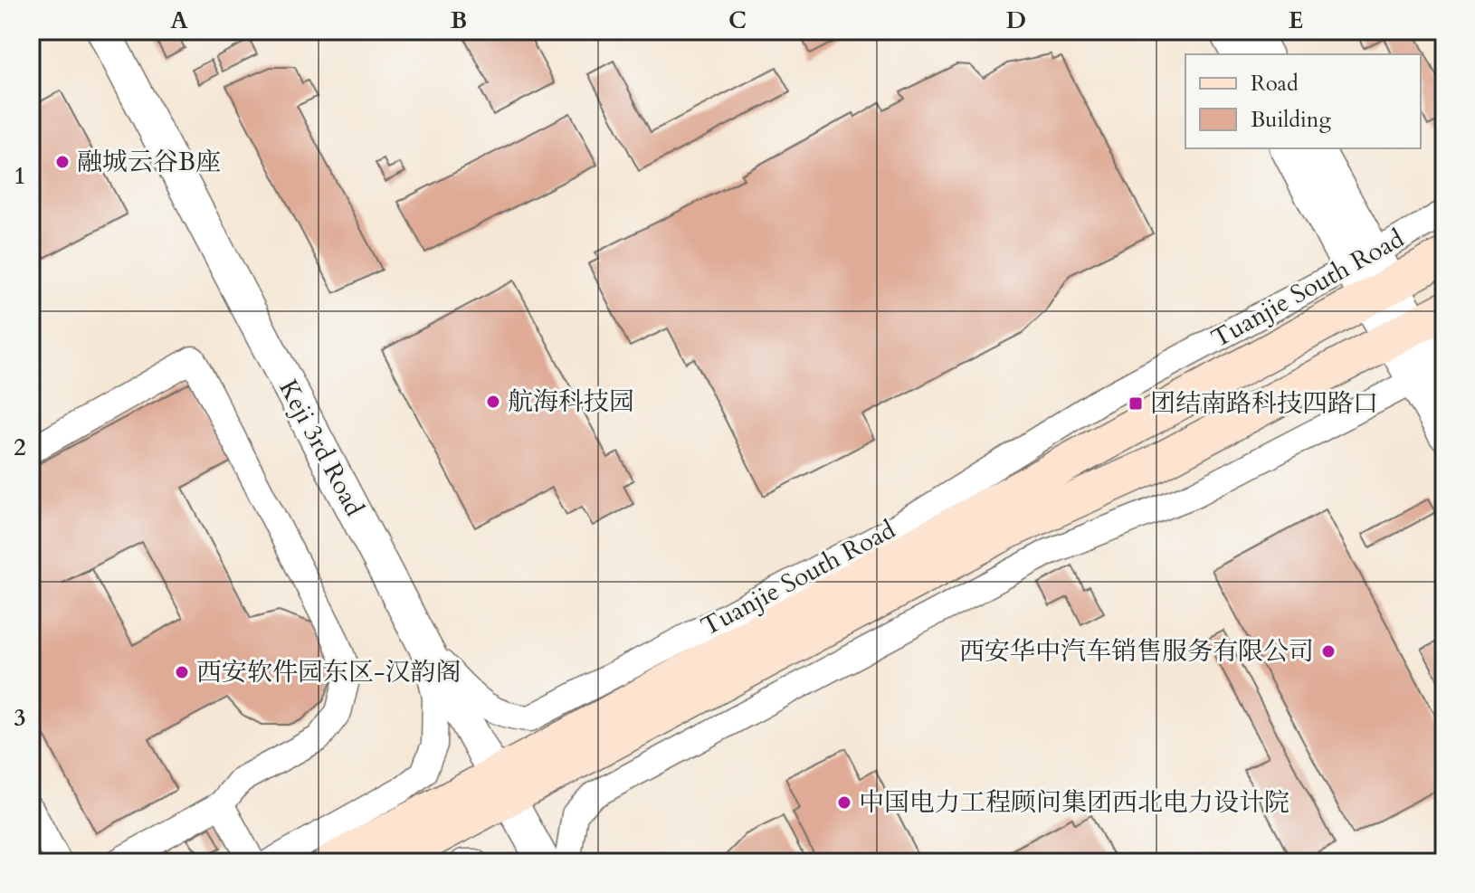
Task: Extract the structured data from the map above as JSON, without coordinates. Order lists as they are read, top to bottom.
{
  "streets": {
    "main road": ["Tuanjie South Road"],
    "street": ["Keji 3rd Road"]
  },
  "crossings": [
    ["Tuanjie South Road", "Keji 3rd Road"]
  ],
  "places": {
    "other": [
      "融城云谷B座",
      "航海科技园",
      "西安华中汽车销售服务有限公司",
      "西安软件园东区-汉韵阁",
      "中国电力工程顾问集团西北电力设计院"
    ],
    "transit": ["团结南路科技四路口"]
  },
  "legend": ["Road", "Building"],
  "grid": {
    "columns": [
      "A",
      "B",
      "C",
      "D",
      "E"
    ],
    "rows": ["1", "2", "3"]
  }
}
